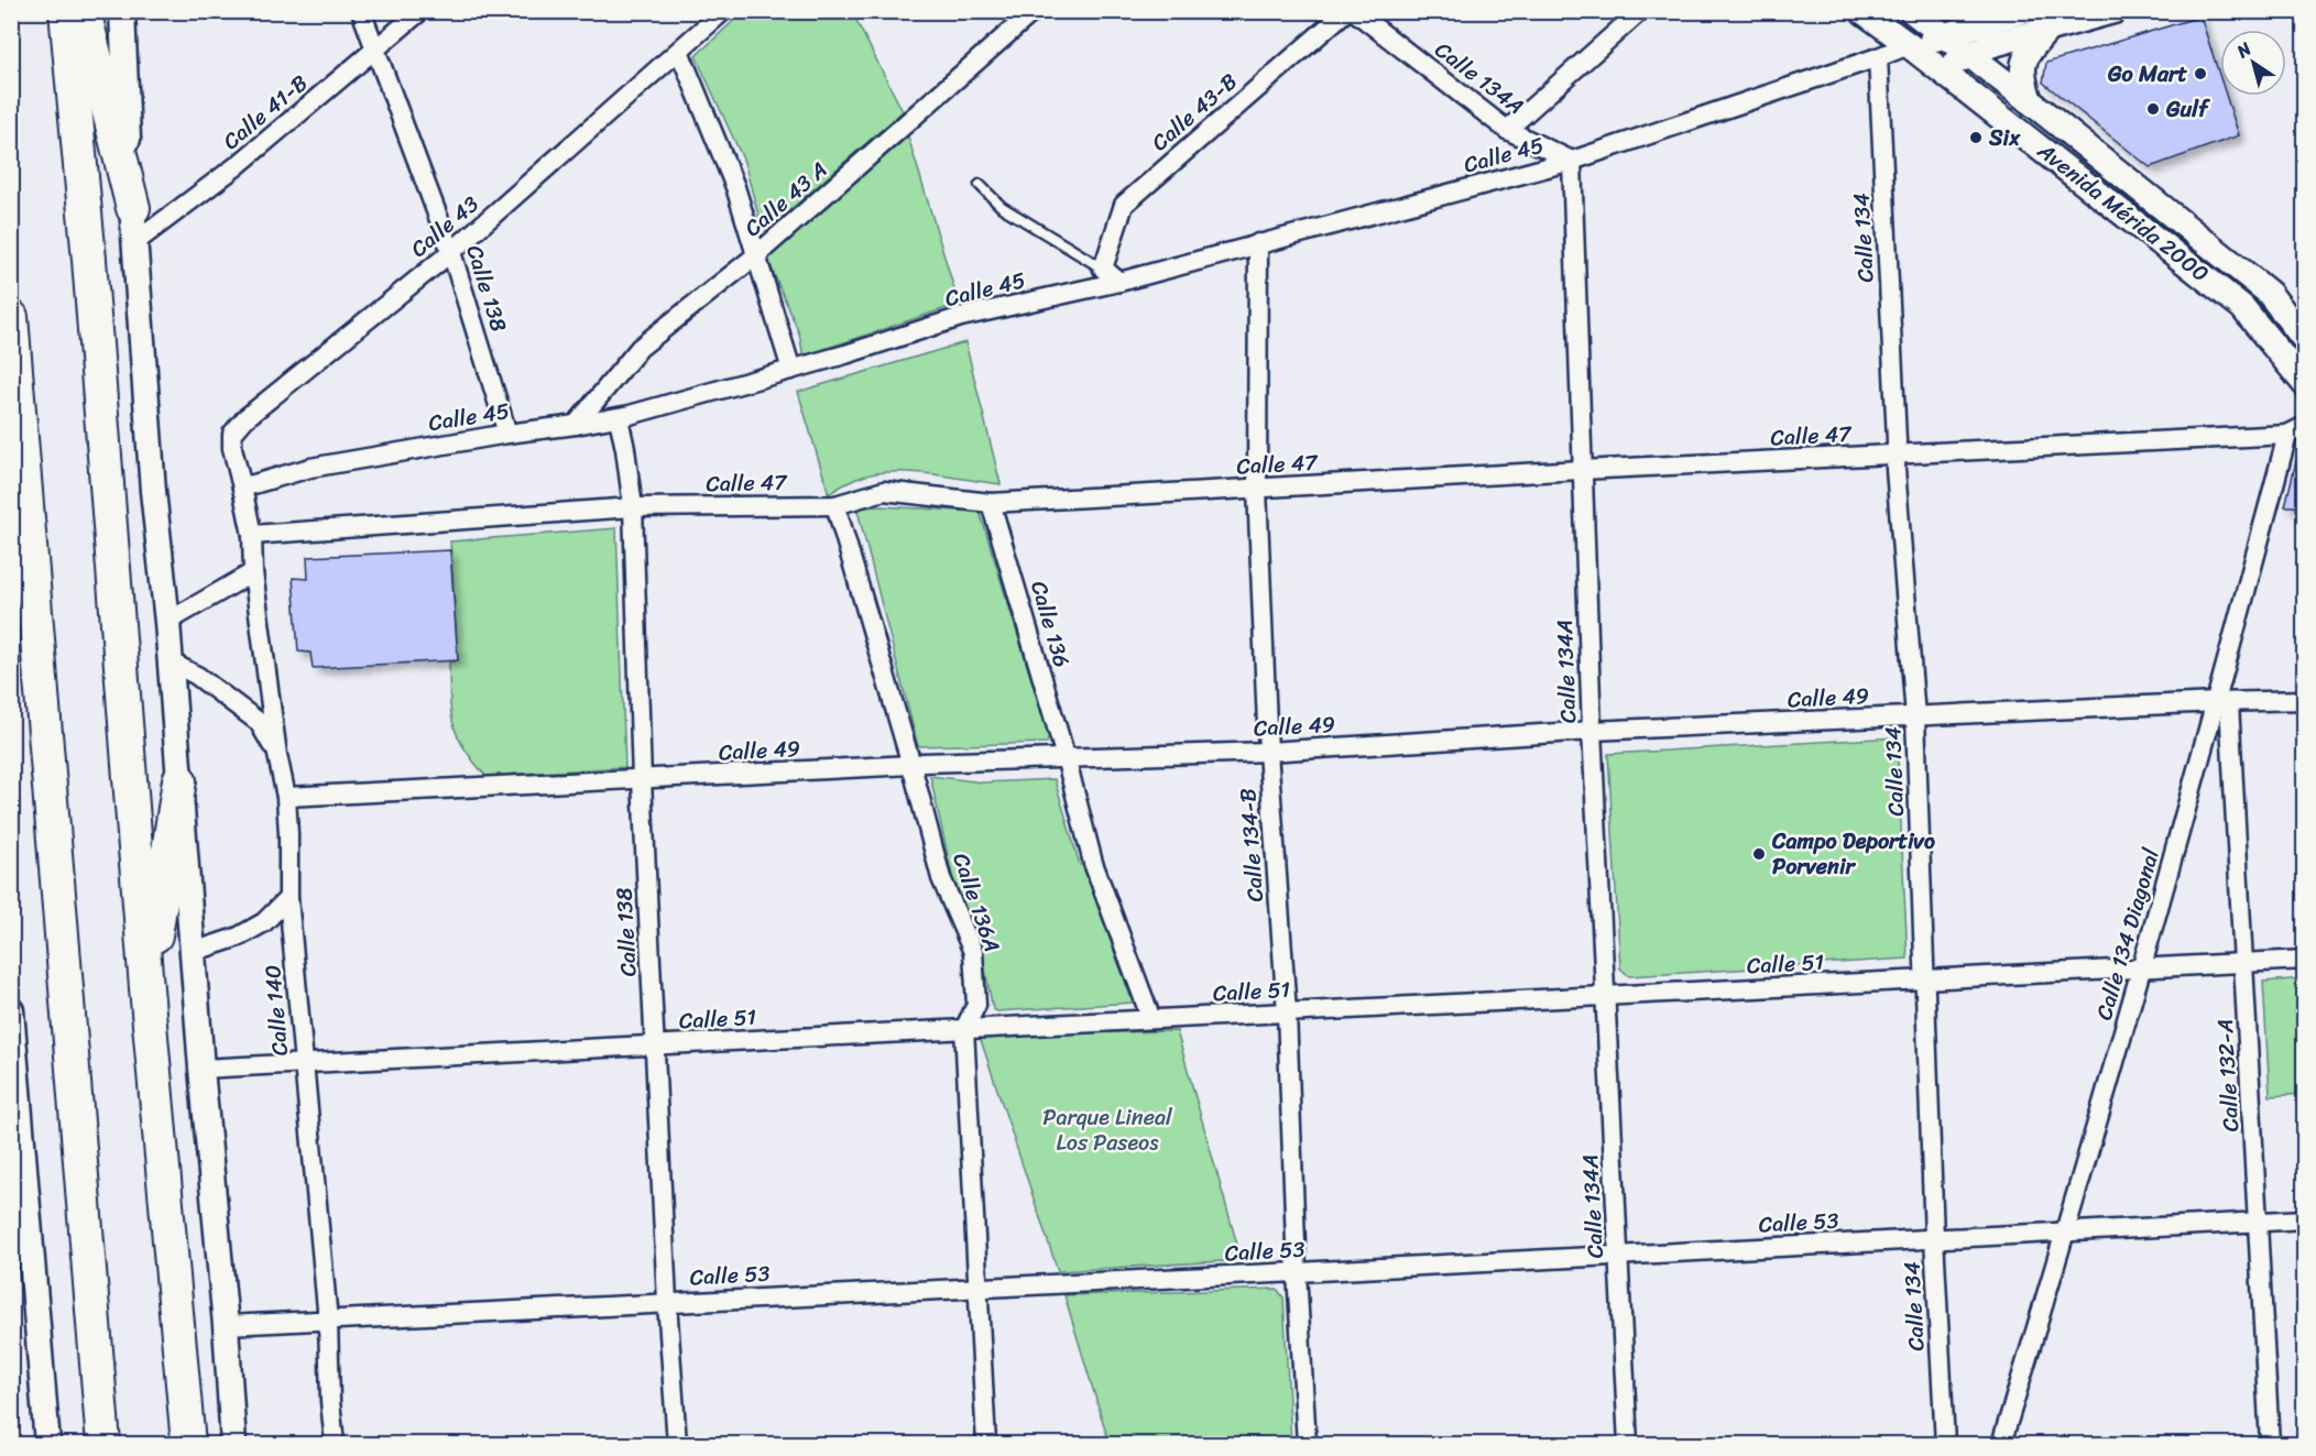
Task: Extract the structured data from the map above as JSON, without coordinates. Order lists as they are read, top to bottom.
{
  "streets": {
    "main road": ["Avenida Mérida 2000"],
    "street": [
      "Calle 134A",
      "Calle 41-B",
      "Calle 43-B",
      "Calle 45",
      "Calle 43 A",
      "Calle 43",
      "Calle 134",
      "Calle 138",
      "Calle 47",
      "Calle 136",
      "Calle 49",
      "Calle 134-B",
      "Calle 136A",
      "Calle 134 Diagonal",
      "Calle 51",
      "Calle 140",
      "Calle 132-A",
      "Calle 53"
    ]
  },
  "crossings": [
    ["Calle 134A", "Calle 45"],
    ["Calle 134A", "Calle 47"],
    ["Calle 134A", "Calle 49"],
    ["Calle 134A", "Calle 51"],
    ["Calle 134A", "Calle 53"],
    ["Calle 41-B", "Calle 138"],
    ["Calle 45", "Calle 43 A"],
    ["Calle 45", "Avenida Mérida 2000"],
    ["Calle 45", "Calle 43"],
    ["Calle 45", "Calle 134"],
    ["Calle 45", "Calle 138"],
    ["Calle 45", "Calle 134-B"],
    ["Calle 43", "Calle 138"],
    ["Calle 134", "Calle 47"],
    ["Calle 134", "Calle 49"],
    ["Calle 134", "Calle 51"],
    ["Calle 134", "Calle 53"],
    ["Calle 138", "Calle 47"],
    ["Calle 138", "Calle 49"],
    ["Calle 138", "Calle 51"],
    ["Calle 138", "Calle 53"],
    ["Calle 47", "Calle 136"],
    ["Calle 47", "Calle 134-B"],
    ["Calle 47", "Calle 136A"],
    ["Calle 47", "Calle 134 Diagonal"],
    ["Calle 136", "Calle 49"],
    ["Calle 136", "Calle 51"],
    ["Calle 49", "Calle 134-B"],
    ["Calle 49", "Calle 136A"],
    ["Calle 49", "Calle 134 Diagonal"],
    ["Calle 49", "Calle 140"],
    ["Calle 49", "Calle 132-A"],
    ["Calle 134-B", "Calle 51"],
    ["Calle 134-B", "Calle 53"],
    ["Calle 136A", "Calle 51"],
    ["Calle 136A", "Calle 53"],
    ["Calle 134 Diagonal", "Calle 51"],
    ["Calle 134 Diagonal", "Calle 132-A"],
    ["Calle 134 Diagonal", "Calle 53"],
    ["Calle 51", "Calle 140"],
    ["Calle 51", "Calle 132-A"],
    ["Calle 140", "Calle 53"],
    ["Calle 132-A", "Calle 53"]
  ],
  "parks": ["Parque Lineal Los Paseos"],
  "places": [
    "Go Mart",
    "Gulf",
    "Six",
    "Campo Deportivo Porvenir"
  ],
  "north": "top left"
}
